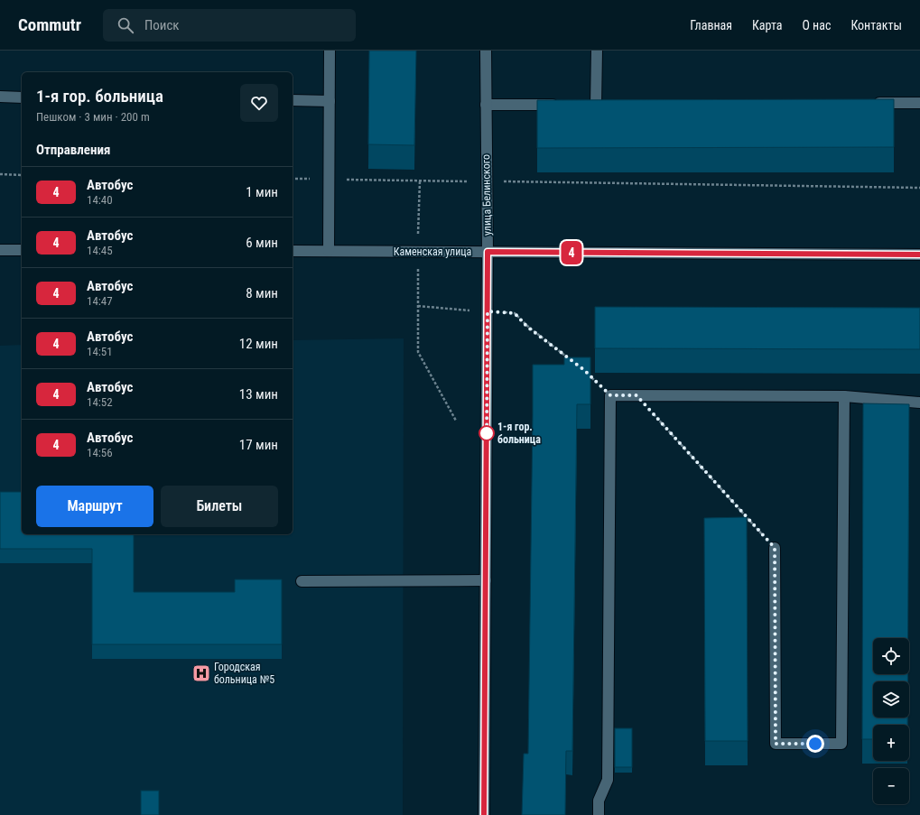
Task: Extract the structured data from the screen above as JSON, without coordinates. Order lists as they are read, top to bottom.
{
  "streets": {
    "street": ["улица Белинского", "Каменская улица"]
  },
  "crossings": [
    ["улица Белинского", "Каменская улица"]
  ],
  "places": {
    "other": ["1-я гор. больница"],
    "hospital": ["Городская больница №5"]
  },
  "lines": ["bus line 4"],
  "page": {
    "header": "Commutr",
    "search": "Поиск",
    "nav": [
      "Главная",
      "Карта",
      "О нас",
      "Контакты"
    ],
    "on_map": "4",
    "heading": [
      ["1-я гор. больница", "Пешком · 3 мин · 200 m"],
      "Отправления"
    ],
    "list": [
      {
        "mark": "4",
        "name": "Автобус",
        "note": "14:40",
        "value": "1 мин"
      },
      {
        "mark": "4",
        "name": "Автобус",
        "note": "14:45",
        "value": "6 мин"
      },
      {
        "mark": "4",
        "name": "Автобус",
        "note": "14:47",
        "value": "8 мин"
      },
      {
        "mark": "4",
        "name": "Автобус",
        "note": "14:51",
        "value": "12 мин"
      },
      {
        "mark": "4",
        "name": "Автобус",
        "note": "14:52",
        "value": "13 мин"
      },
      {
        "mark": "4",
        "name": "Автобус",
        "note": "14:56",
        "value": "17 мин"
      }
    ],
    "buttons": ["Маршрут", "Билеты"],
    "map_buttons": ["+", "−"]
  }
}
